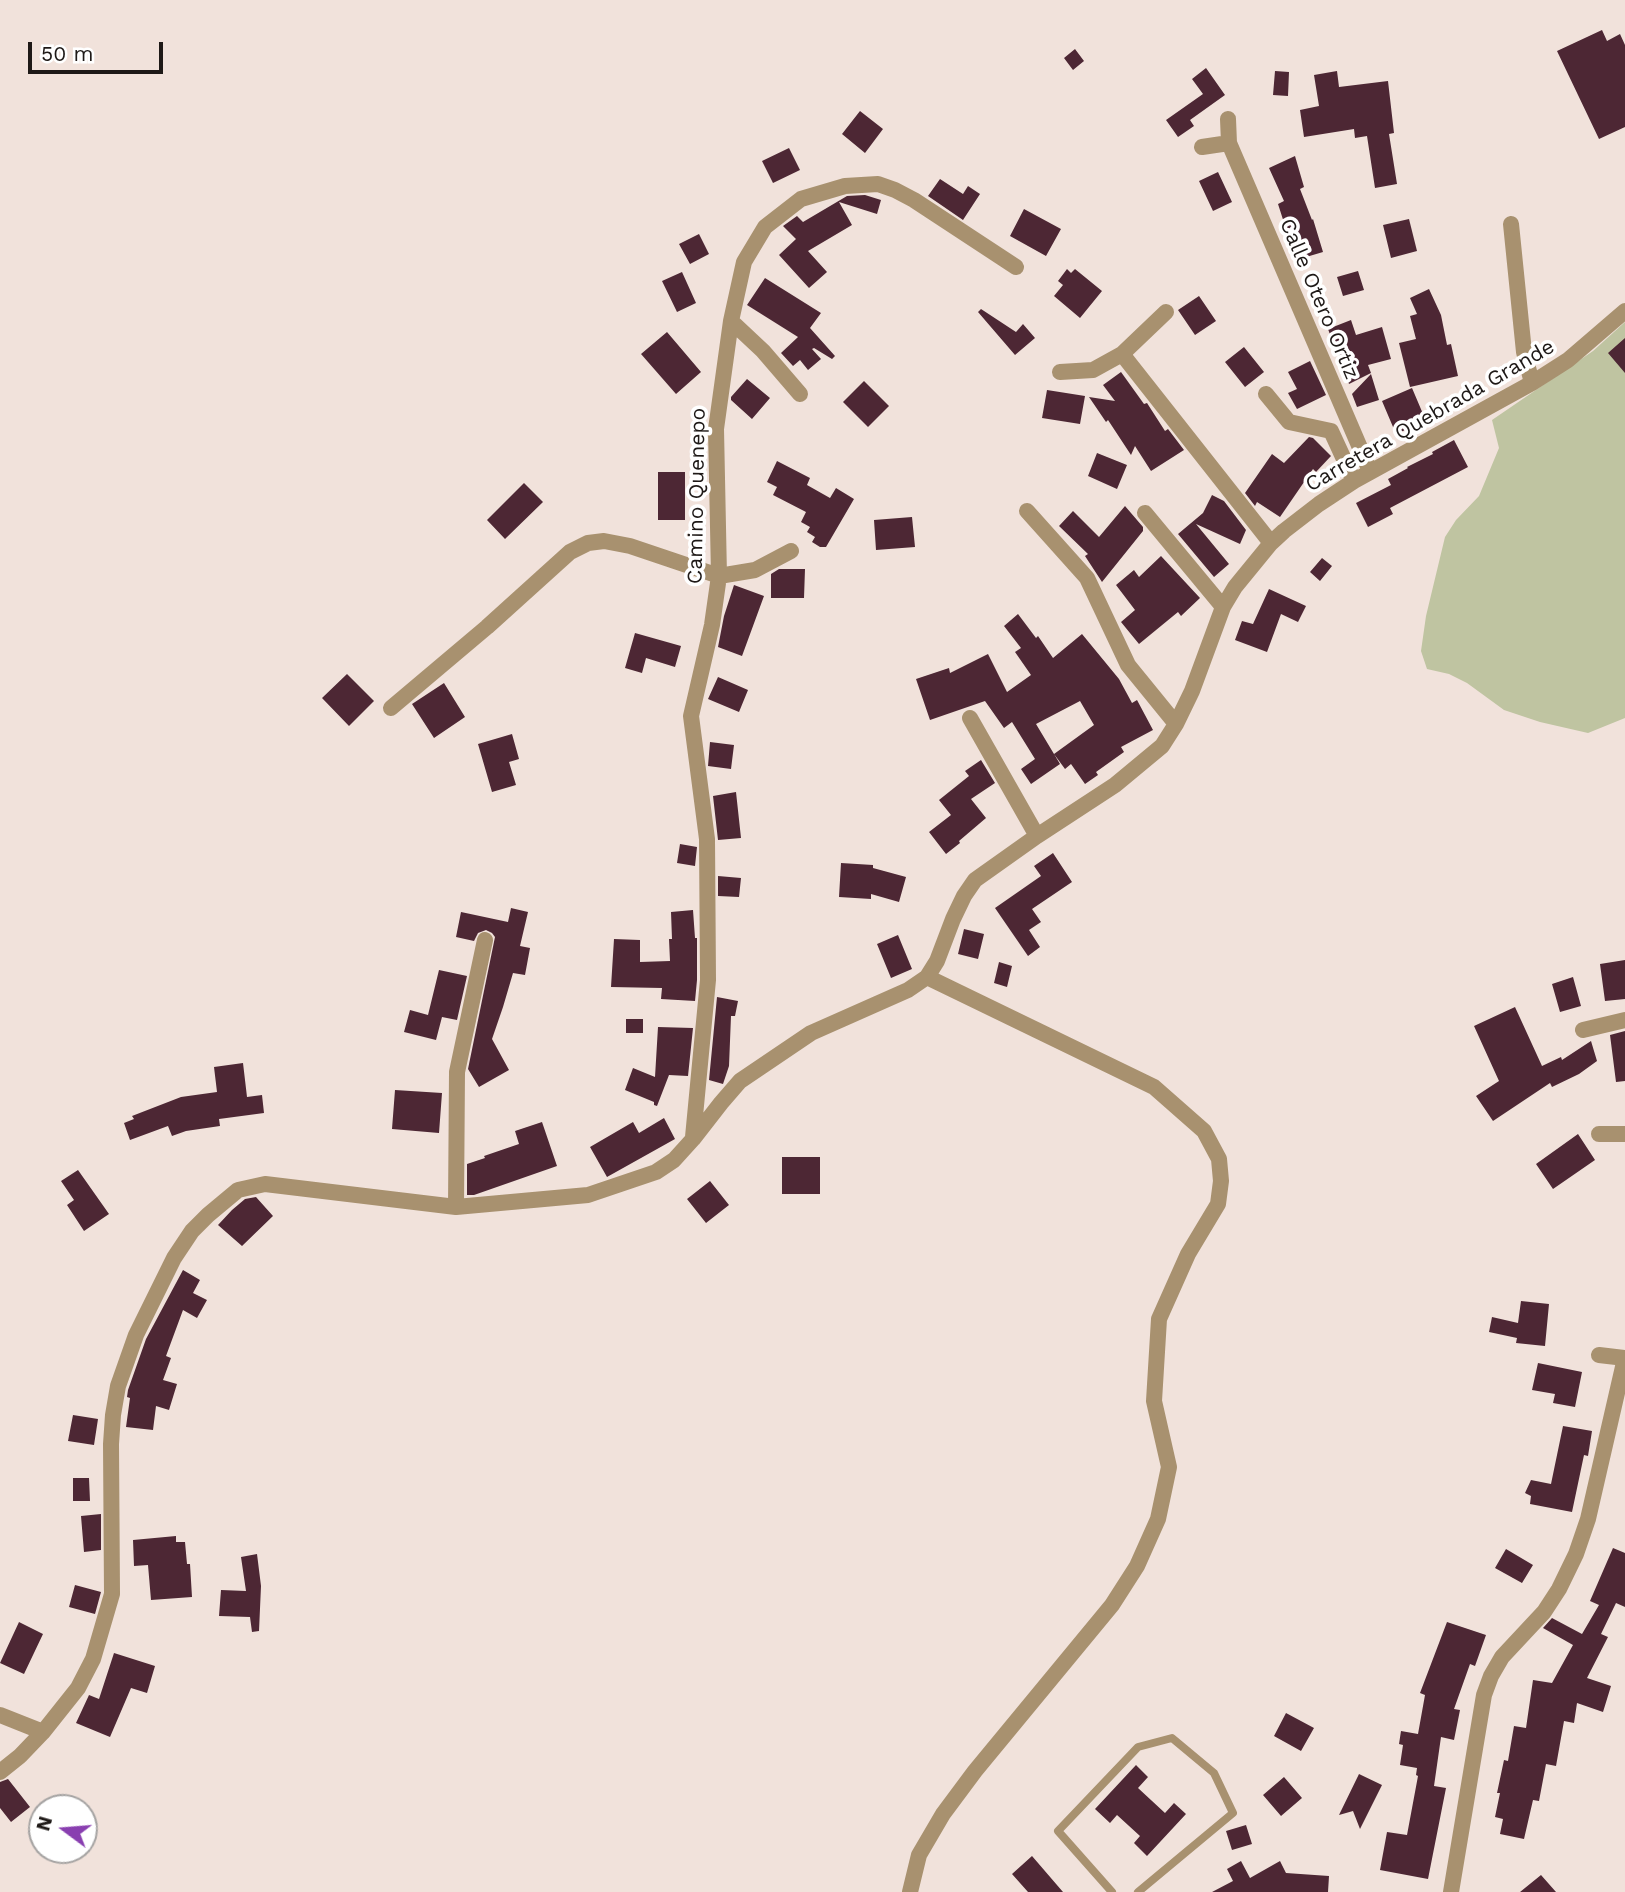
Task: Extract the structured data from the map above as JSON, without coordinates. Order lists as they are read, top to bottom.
{
  "streets": {
    "street": ["Calle Otero Ortiz", "Carretera Quebrada Grande", "Camino Quenepo"]
  },
  "crossings": [
    ["Calle Otero Ortiz", "Carretera Quebrada Grande"]
  ],
  "scale_bar": "50 m",
  "north": "left"
}
